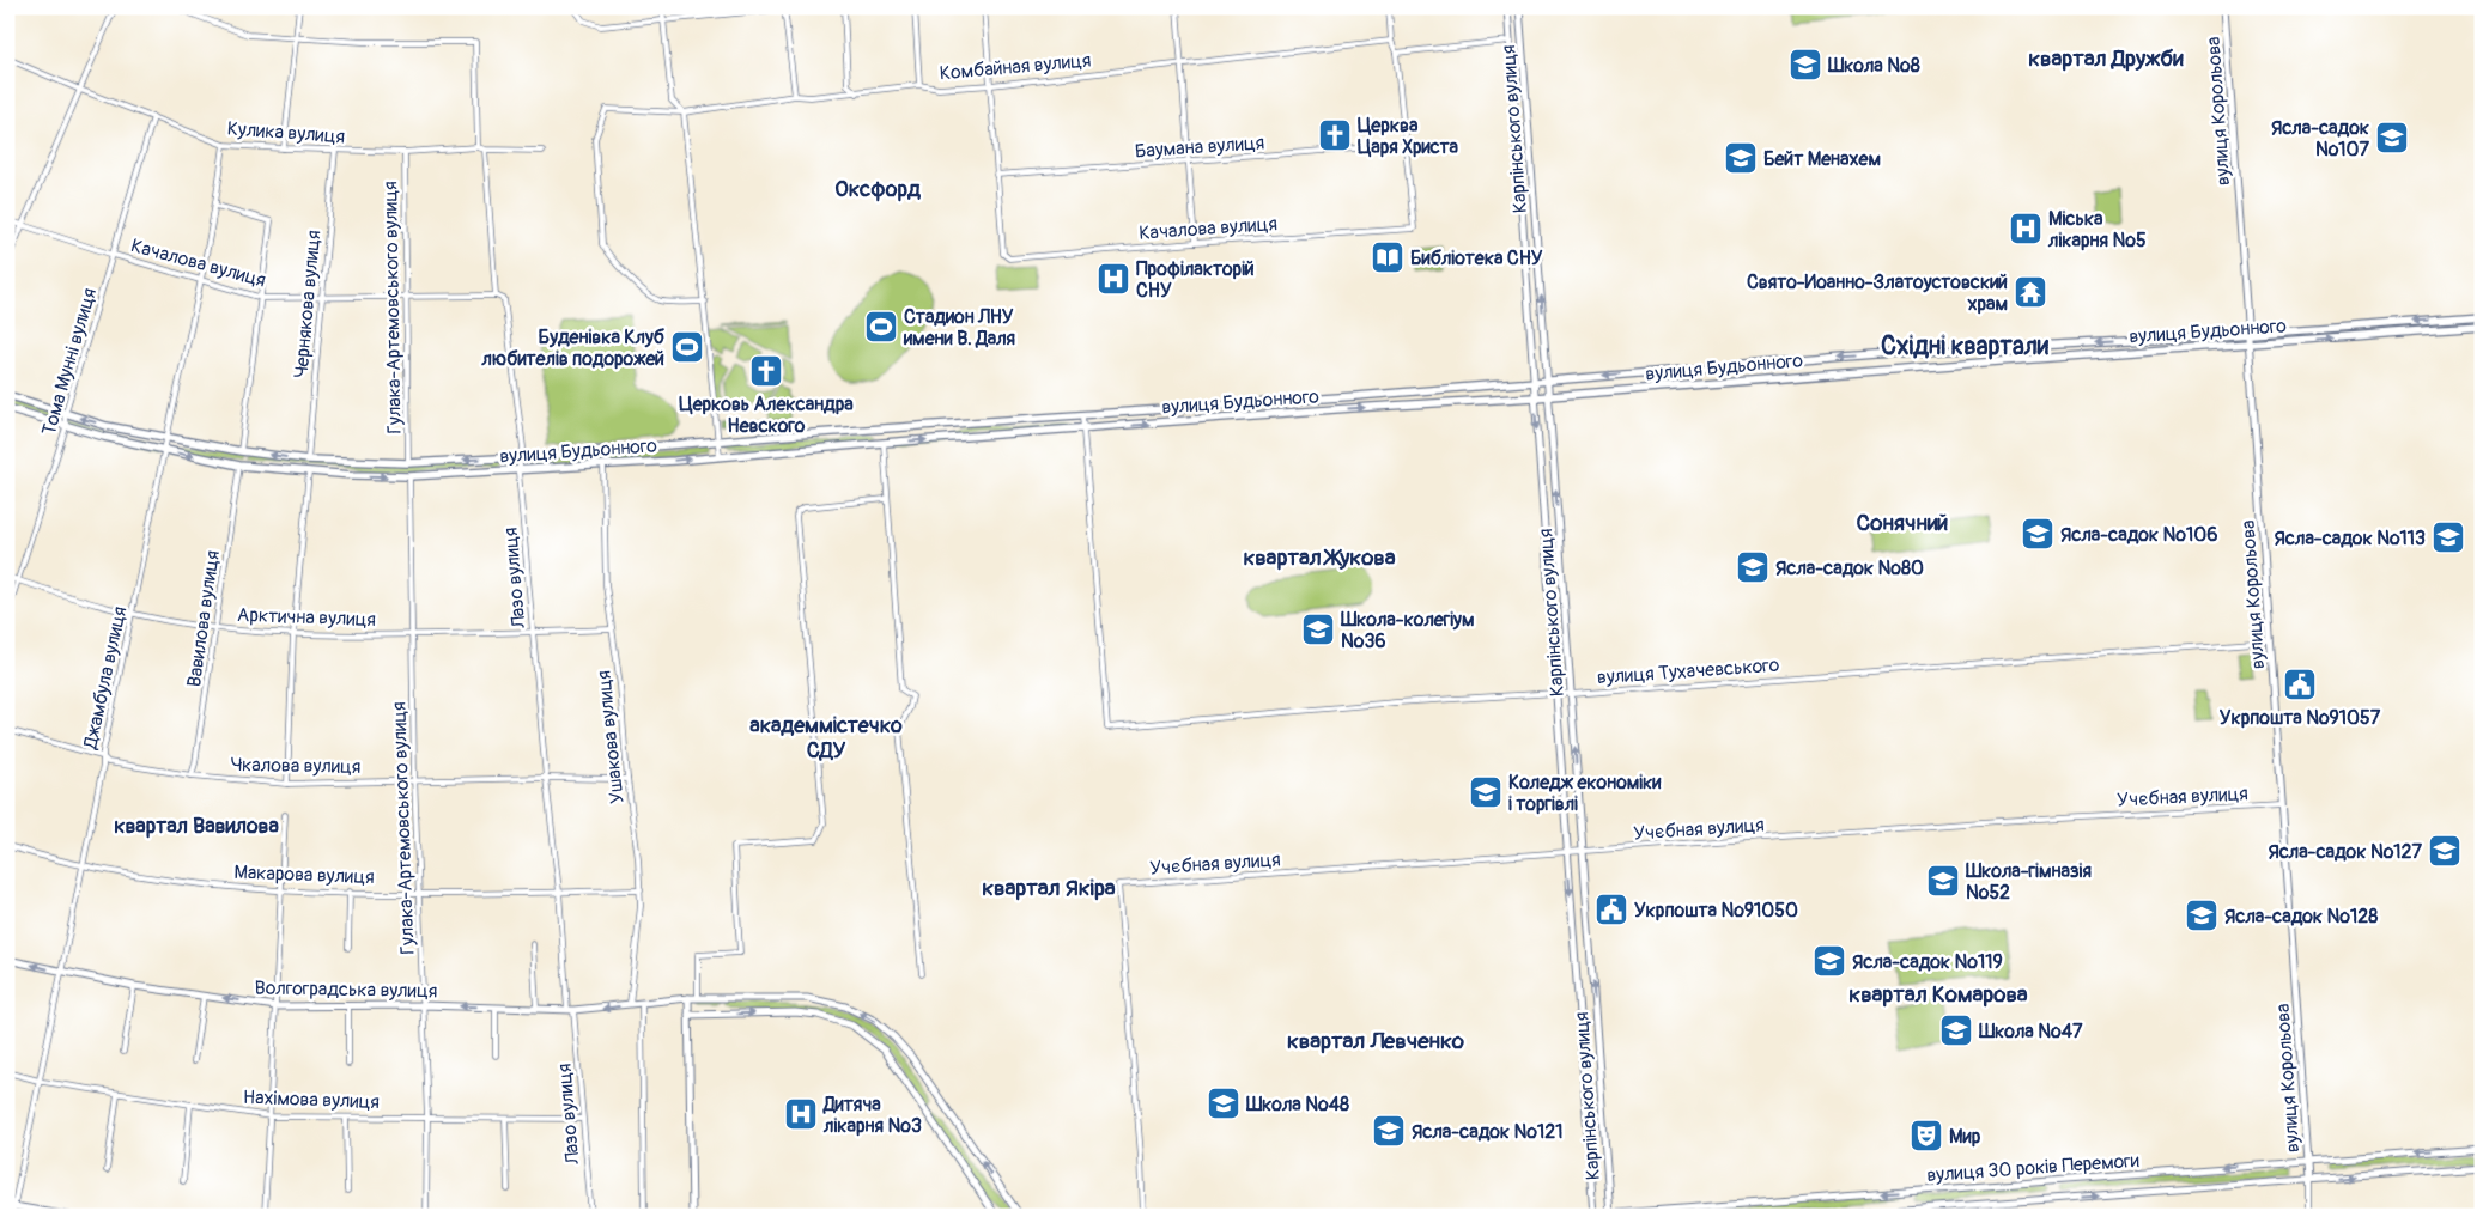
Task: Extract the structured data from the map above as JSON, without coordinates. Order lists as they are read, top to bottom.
{
  "streets": {
    "main road": ["вулиця Будьонного"],
    "street": [
      "Комбайная вулиця",
      "вулиця Корольова",
      "Карпінського вулиця",
      "Кулика вулиця",
      "Баумана вулиця",
      "Качалова вулиця",
      "Чернякова вулиця",
      "Гулака-Артемовського вулиця",
      "Тома Мунні вулиця",
      "Лазо вулиця",
      "Арктична вулиця",
      "Вавилова вулиця",
      "вулиця Тухачевського",
      "Джамбула вулиця",
      "Ушакова вулиця",
      "Чкалова вулиця",
      "Учєбная вулиця",
      "Макарова вулиця",
      "Волгоградська вулиця",
      "Нахімова вулиця",
      "вулиця 30 років Перемоги"
    ]
  },
  "crossings": [
    ["вулиця Корольова", "вулиця Будьонного"],
    ["вулиця Корольова", "вулиця Тухачевського"],
    ["вулиця Корольова", "Учєбная вулиця"],
    ["вулиця Корольова", "вулиця 30 років Перемоги"],
    ["Карпінського вулиця", "вулиця Будьонного"],
    ["Карпінського вулиця", "вулиця Тухачевського"],
    ["Карпінського вулиця", "Учєбная вулиця"],
    ["Карпінського вулиця", "вулиця 30 років Перемоги"],
    ["Кулика вулиця", "Чернякова вулиця"],
    ["Кулика вулиця", "Гулака-Артемовського вулиця"],
    ["Кулика вулиця", "Тома Мунні вулиця"],
    ["Кулика вулиця", "Лазо вулиця"],
    ["Кулика вулиця", "Джамбула вулиця"],
    ["Баумана вулиця", "Качалова вулиця"],
    ["Качалова вулиця", "Чернякова вулиця"],
    ["Качалова вулиця", "Гулака-Артемовського вулиця"],
    ["Качалова вулиця", "Тома Мунні вулиця"],
    ["Качалова вулиця", "Лазо вулиця"],
    ["Качалова вулиця", "Джамбула вулиця"],
    ["Чернякова вулиця", "вулиця Будьонного"],
    ["Гулака-Артемовського вулиця", "вулиця Будьонного"],
    ["Гулака-Артемовського вулиця", "Арктична вулиця"],
    ["Гулака-Артемовського вулиця", "Чкалова вулиця"],
    ["Гулака-Артемовського вулиця", "Макарова вулиця"],
    ["Гулака-Артемовського вулиця", "Волгоградська вулиця"],
    ["Гулака-Артемовського вулиця", "Нахімова вулиця"],
    ["вулиця Будьонного", "Тома Мунні вулиця"],
    ["вулиця Будьонного", "Лазо вулиця"],
    ["вулиця Будьонного", "Вавилова вулиця"],
    ["вулиця Будьонного", "вулиця Тухачевського"],
    ["вулиця Будьонного", "Джамбула вулиця"],
    ["вулиця Будьонного", "Ушакова вулиця"],
    ["Тома Мунні вулиця", "Арктична вулиця"],
    ["Лазо вулиця", "Арктична вулиця"],
    ["Лазо вулиця", "Чкалова вулиця"],
    ["Лазо вулиця", "Макарова вулиця"],
    ["Лазо вулиця", "Волгоградська вулиця"],
    ["Лазо вулиця", "Нахімова вулиця"],
    ["Арктична вулиця", "Вавилова вулиця"],
    ["Арктична вулиця", "Джамбула вулиця"],
    ["Арктична вулиця", "Ушакова вулиця"],
    ["Вавилова вулиця", "Чкалова вулиця"],
    ["Джамбула вулиця", "Чкалова вулиця"],
    ["Джамбула вулиця", "Макарова вулиця"],
    ["Джамбула вулиця", "Волгоградська вулиця"],
    ["Джамбула вулиця", "Нахімова вулиця"],
    ["Ушакова вулиця", "Чкалова вулиця"],
    ["Ушакова вулиця", "Макарова вулиця"],
    ["Ушакова вулиця", "Волгоградська вулиця"]
  ],
  "one_way": ["Волгоградська вулиця"],
  "districts": [
    "квартал Дружби",
    "Оксфорд",
    "Східні квартали",
    "Сонячний",
    "квартал Жукова",
    "академмістечко СДУ",
    "квартал Вавилова",
    "квартал Якіра",
    "квартал Комарова",
    "квартал Левченко"
  ],
  "places": {
    "school or university": [
      "Школа №8",
      "Ясла-садок №107",
      "Бейт Менахем",
      "Ясла-садок №106",
      "Ясла-садок №113",
      "Ясла-садок №80",
      "Школа-колегіум №36",
      "Коледж економіки і торгівлі",
      "Ясла-садок №127",
      "Школа-гімназія №52",
      "Ясла-садок №128",
      "Ясла-садок №119",
      "Школа №47",
      "Школа №48",
      "Ясла-садок №121"
    ],
    "church": ["Церква Царя Христа", "Церковь Александра Невского"],
    "hospital": ["Міська лікарня №5", "Профілакторій СНУ", "Дитяча лікарня №3"],
    "library": ["Библіотека СНУ"],
    "temple": ["Свято-Иоанно-Златоустовский храм"],
    "sports": ["Стадион ЛНУ имени В. Даля", "Буденівка Клуб любителів подорожей"],
    "public building": ["Укрпошта №91057", "Укрпошта №91050"],
    "theatre": ["Мир"]
  }
}
